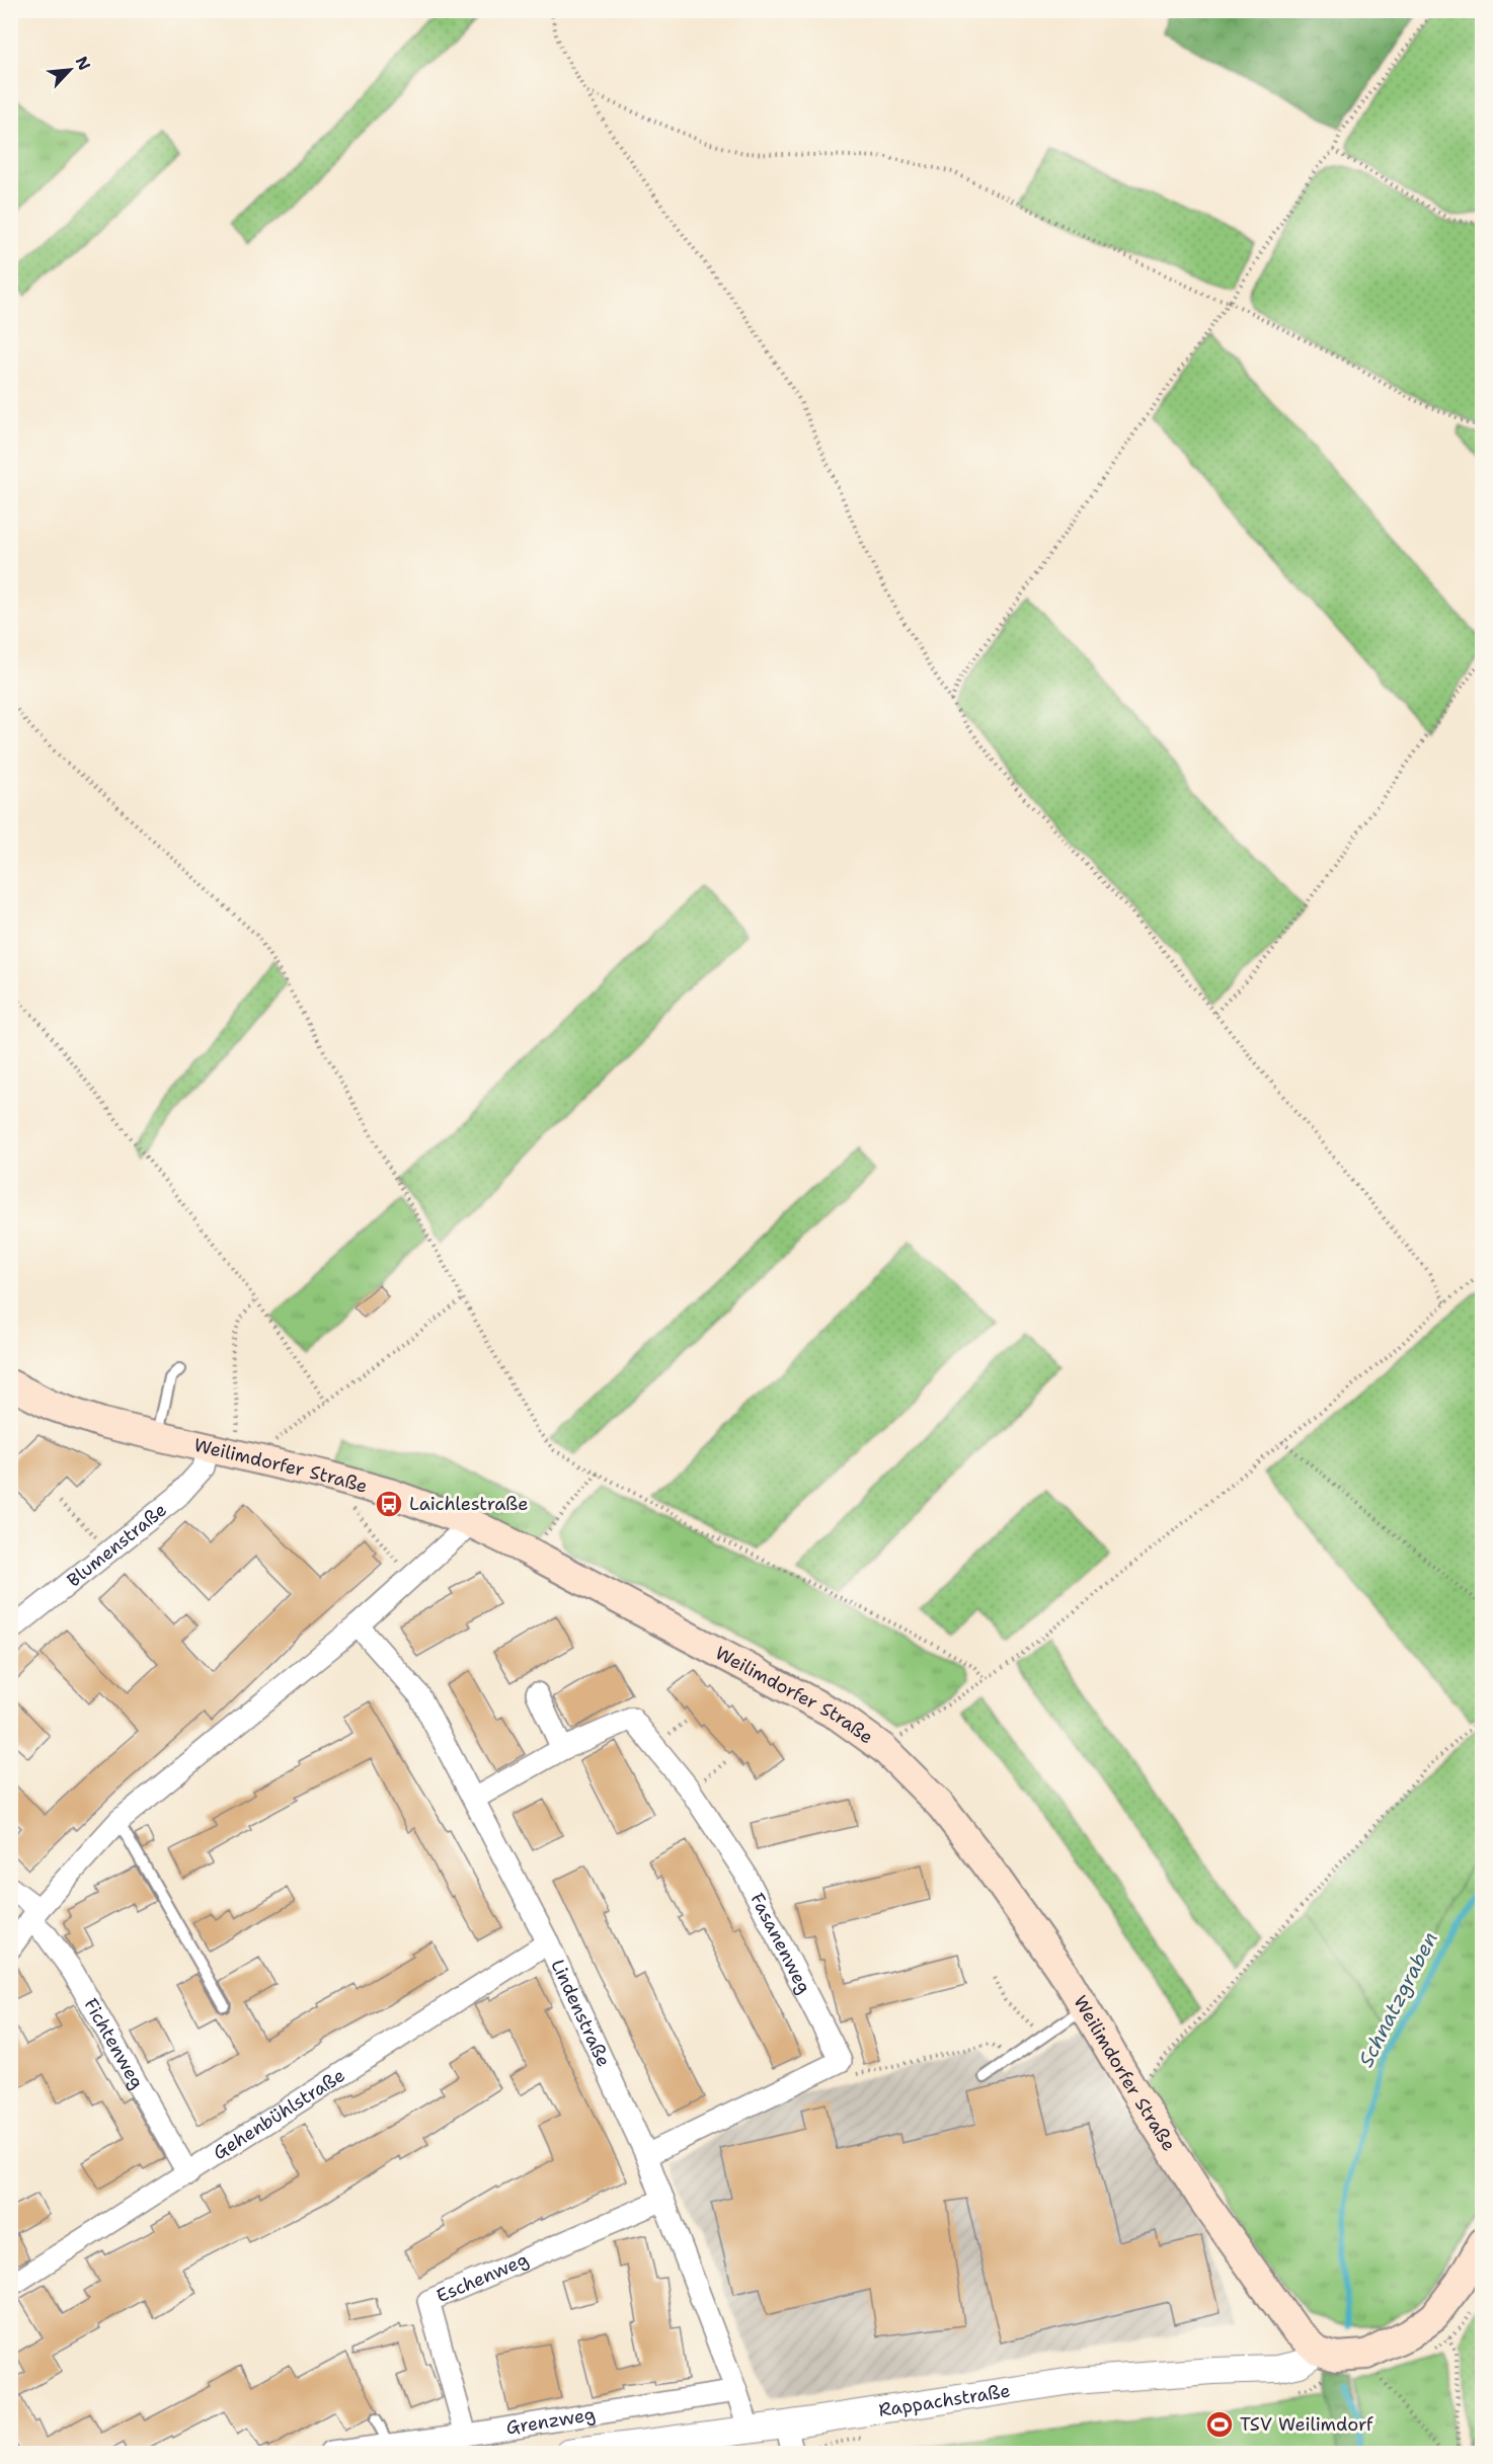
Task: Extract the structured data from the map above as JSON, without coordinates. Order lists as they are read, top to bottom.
{
  "streets": {
    "main road": ["Weilimdorfer Straße"],
    "street": [
      "Blumenstraße",
      "Fasanenweg",
      "Lindenstraße",
      "Fichtenweg",
      "Gehenbühlstraße",
      "Eschenweg",
      "Rappachstraße",
      "Grenzweg"
    ]
  },
  "crossings": [
    ["Weilimdorfer Straße", "Blumenstraße"],
    ["Weilimdorfer Straße", "Rappachstraße"],
    ["Fasanenweg", "Lindenstraße"],
    ["Lindenstraße", "Gehenbühlstraße"],
    ["Lindenstraße", "Eschenweg"],
    ["Lindenstraße", "Rappachstraße"],
    ["Lindenstraße", "Grenzweg"],
    ["Fichtenweg", "Gehenbühlstraße"],
    ["Eschenweg", "Grenzweg"]
  ],
  "water": ["Schnatzgraben"],
  "places": {
    "bus stop": ["Laichlestraße"],
    "sports": ["TSV Weilimdorf"]
  },
  "north": "top right"
}
